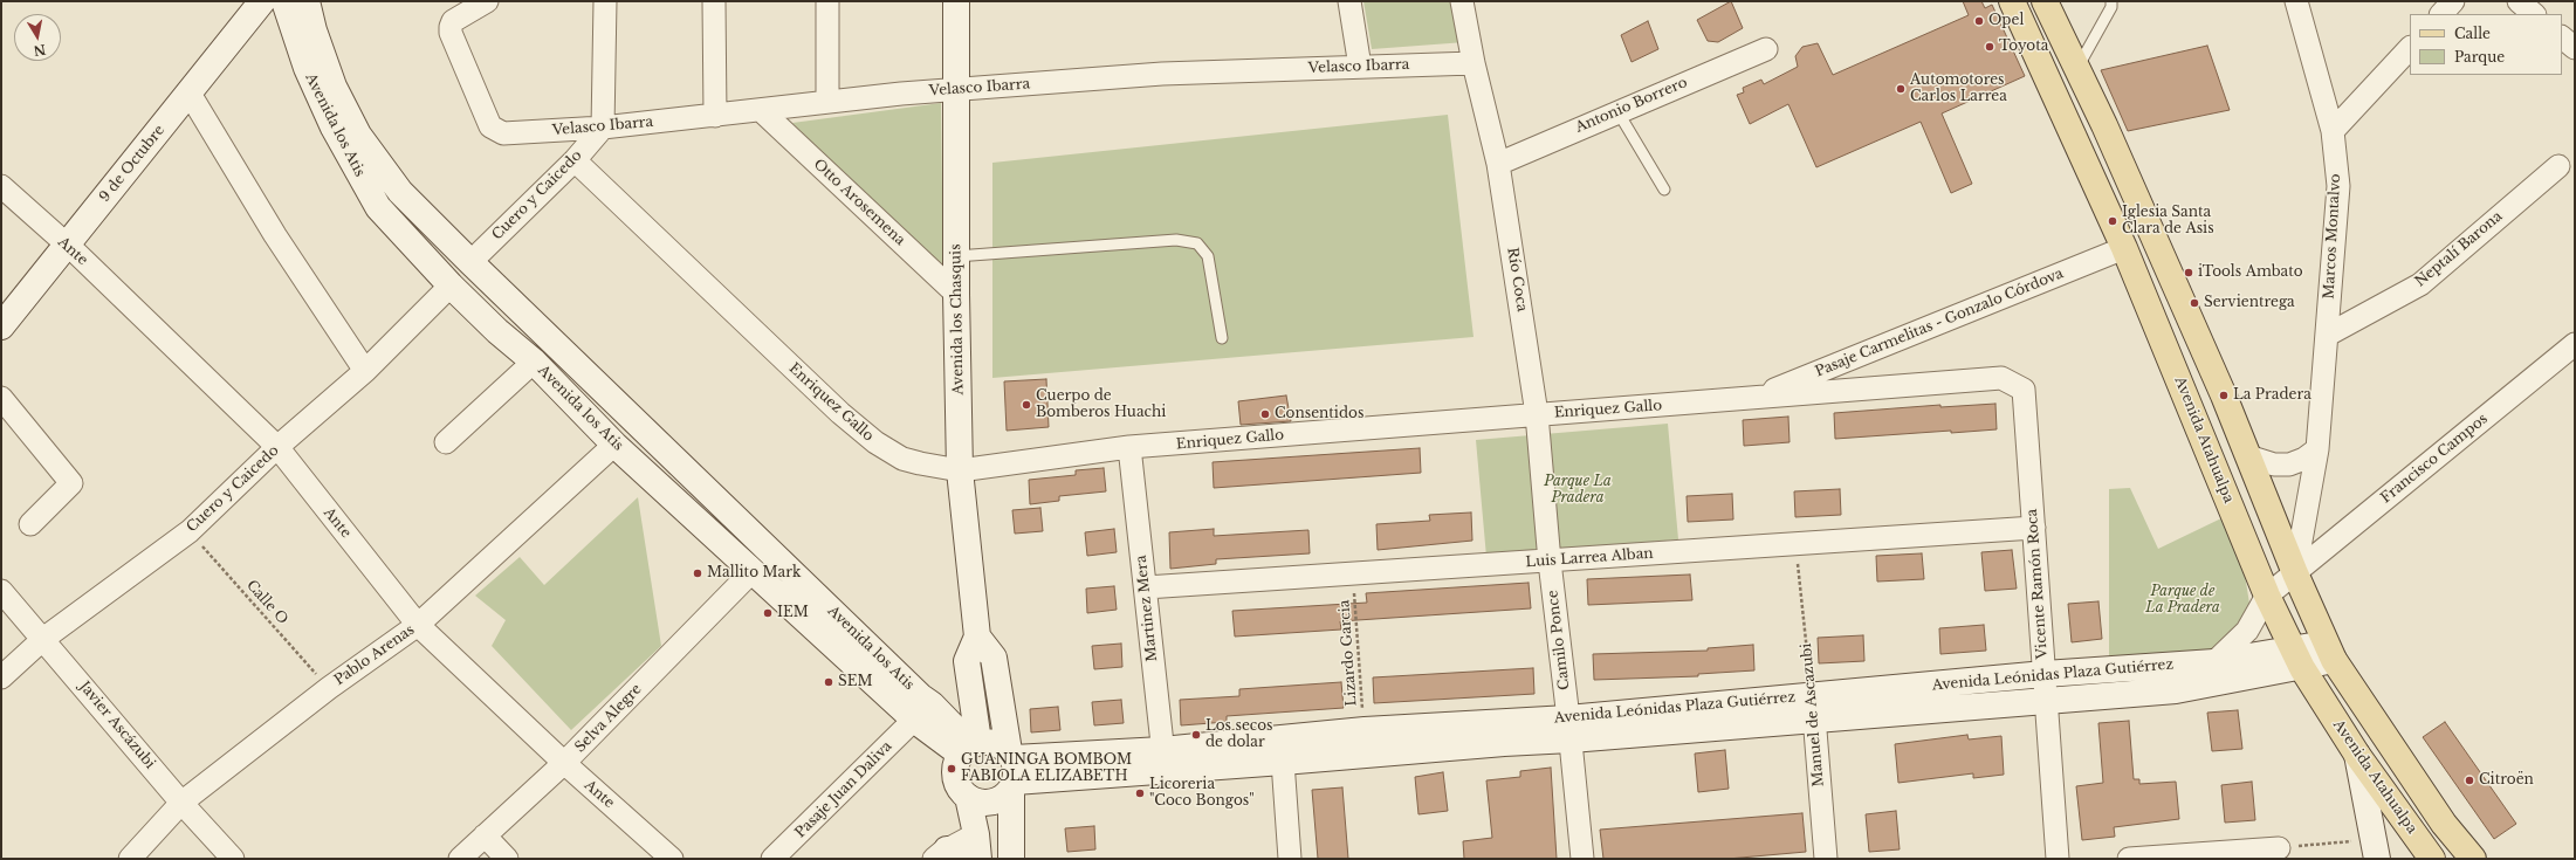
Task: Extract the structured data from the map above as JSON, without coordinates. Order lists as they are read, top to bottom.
{
  "streets": {
    "main road": [
      "Avenida los Atis",
      "9 de Octubre",
      "Avenida los Chasquis",
      "Avenida Atahualpa",
      "Avenida Leónidas Plaza Gutiérrez"
    ],
    "street": [
      "Velasco Ibarra",
      "Antonio Borrero",
      "Cuero y Caicedo",
      "Otto Arosemena",
      "Marcos Montalvo",
      "Neptalí Barona",
      "Ante",
      "Río Coca",
      "Pasaje Carmelitas - Gonzalo Córdova",
      "Enriquez Gallo",
      "Francisco Campos",
      "Luis Larrea Alban",
      "Vicente Ramón Roca",
      "Martinez Mera",
      "Camilo Ponce",
      "Pablo Arenas",
      "Manuel de Ascazubi",
      "Selva Alegre",
      "Javier Ascázubi",
      "Pasaje Juan Daliva"
    ],
    "path": ["Calle O", "Lizardo Garcia"]
  },
  "crossings": [
    ["Velasco Ibarra", "Cuero y Caicedo"],
    ["Velasco Ibarra", "Otto Arosemena"],
    ["Velasco Ibarra", "Río Coca"],
    ["Velasco Ibarra", "Avenida los Chasquis"],
    ["Antonio Borrero", "Río Coca"],
    ["Avenida los Atis", "Cuero y Caicedo"],
    ["Avenida los Atis", "Avenida los Chasquis"],
    ["Avenida los Atis", "Pablo Arenas"],
    ["Avenida los Atis", "Avenida Leónidas Plaza Gutiérrez"],
    ["Avenida los Atis", "Selva Alegre"],
    ["Avenida los Atis", "Pasaje Juan Daliva"],
    ["9 de Octubre", "Ante"],
    ["Cuero y Caicedo", "Ante"],
    ["Cuero y Caicedo", "Enriquez Gallo"],
    ["Cuero y Caicedo", "Calle O"],
    ["Cuero y Caicedo", "Javier Ascázubi"],
    ["Otto Arosemena", "Avenida los Chasquis"],
    ["Marcos Montalvo", "Neptalí Barona"],
    ["Marcos Montalvo", "Francisco Campos"],
    ["Ante", "Pablo Arenas"],
    ["Ante", "Selva Alegre"],
    ["Río Coca", "Enriquez Gallo"],
    ["Río Coca", "Luis Larrea Alban"],
    ["Río Coca", "Camilo Ponce"],
    ["Avenida los Chasquis", "Enriquez Gallo"],
    ["Avenida los Chasquis", "Avenida Leónidas Plaza Gutiérrez"],
    ["Pasaje Carmelitas - Gonzalo Córdova", "Enriquez Gallo"],
    ["Pasaje Carmelitas - Gonzalo Córdova", "Avenida Atahualpa"],
    ["Enriquez Gallo", "Vicente Ramón Roca"],
    ["Enriquez Gallo", "Martinez Mera"],
    ["Avenida Atahualpa", "Avenida Leónidas Plaza Gutiérrez"],
    ["Luis Larrea Alban", "Vicente Ramón Roca"],
    ["Luis Larrea Alban", "Martinez Mera"],
    ["Luis Larrea Alban", "Camilo Ponce"],
    ["Luis Larrea Alban", "Lizardo Garcia"],
    ["Luis Larrea Alban", "Manuel de Ascazubi"],
    ["Vicente Ramón Roca", "Avenida Leónidas Plaza Gutiérrez"],
    ["Calle O", "Pablo Arenas"],
    ["Martinez Mera", "Avenida Leónidas Plaza Gutiérrez"],
    ["Camilo Ponce", "Avenida Leónidas Plaza Gutiérrez"],
    ["Lizardo Garcia", "Avenida Leónidas Plaza Gutiérrez"],
    ["Pablo Arenas", "Javier Ascázubi"],
    ["Avenida Leónidas Plaza Gutiérrez", "Manuel de Ascazubi"]
  ],
  "parks": ["Parque La Pradera", "Parque de La Pradera"],
  "places": [
    "Opel",
    "Toyota",
    "Automotores Carlos Larrea",
    "Iglesia Santa Clara de Asis",
    "iTools Ambato",
    "Servientrega",
    "La Pradera",
    "Cuerpo de Bomberos Huachi",
    "Consentidos",
    "Mallito Mark",
    "IEM",
    "SEM",
    "Los secos de dolar",
    "GUANINGA BOMBOM FABIOLA ELIZABETH",
    "Citroën",
    "Licoreria \"Coco Bongos\""
  ],
  "legend": ["Calle", "Parque"],
  "north": "bottom"
}
